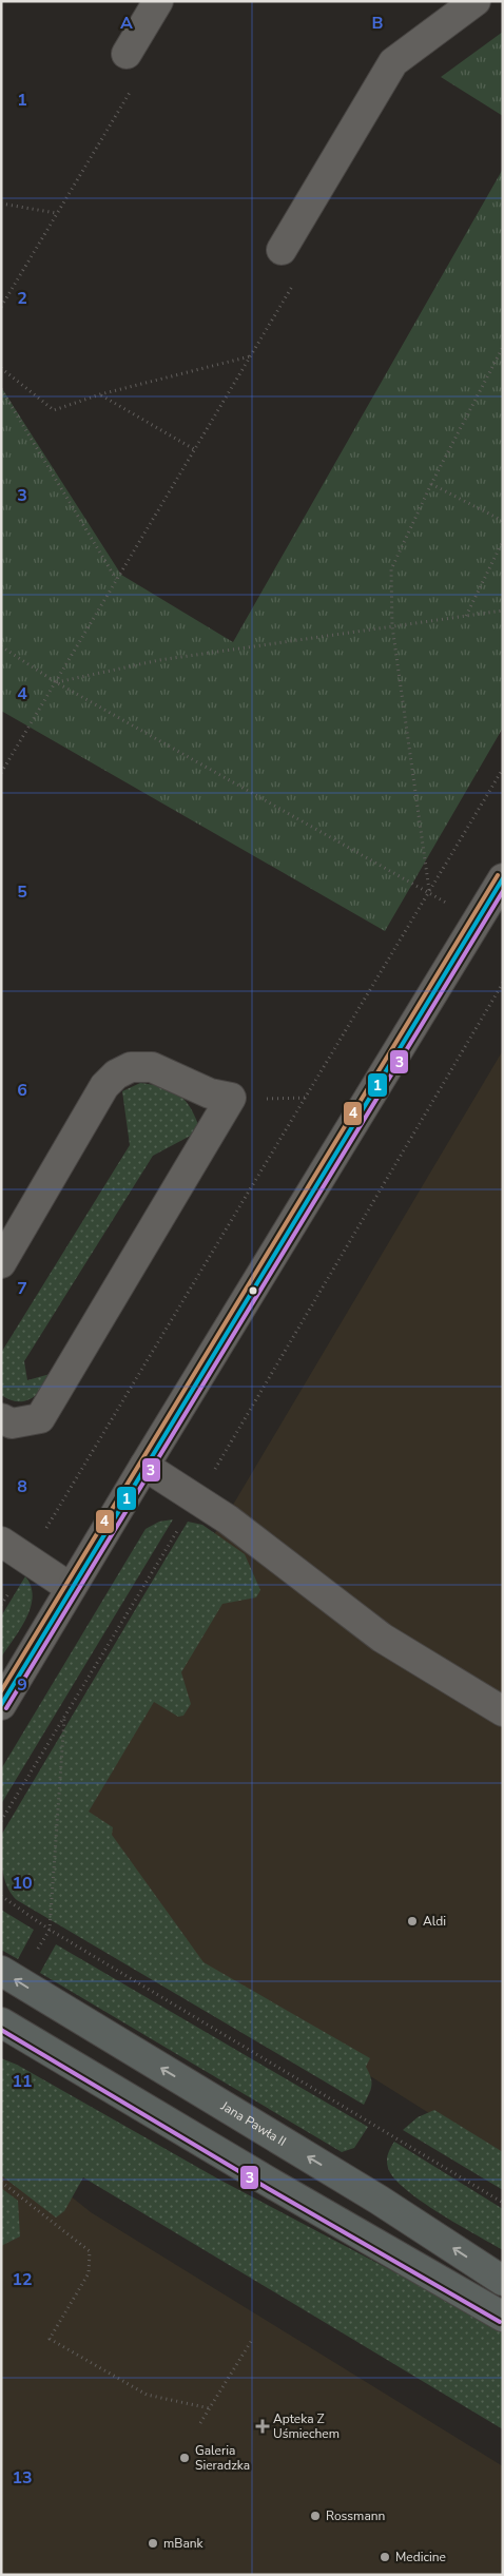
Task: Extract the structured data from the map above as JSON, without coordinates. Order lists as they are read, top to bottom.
{
  "streets": {
    "main road": ["Jana Pawła II"]
  },
  "places": {
    "other": [
      "Aldi",
      "Galeria Sieradzka",
      "Rossmann",
      "mBank",
      "Medicine"
    ],
    "health": ["Apteka Z Uśmiechem"]
  },
  "lines": ["transit line 4", "transit line 1", "transit line 3"],
  "grid": {
    "columns": ["A", "B"],
    "rows": [
      "1",
      "2",
      "3",
      "4",
      "5",
      "6",
      "7",
      "8",
      "9",
      "10",
      "11",
      "12",
      "13"
    ]
  }
}
